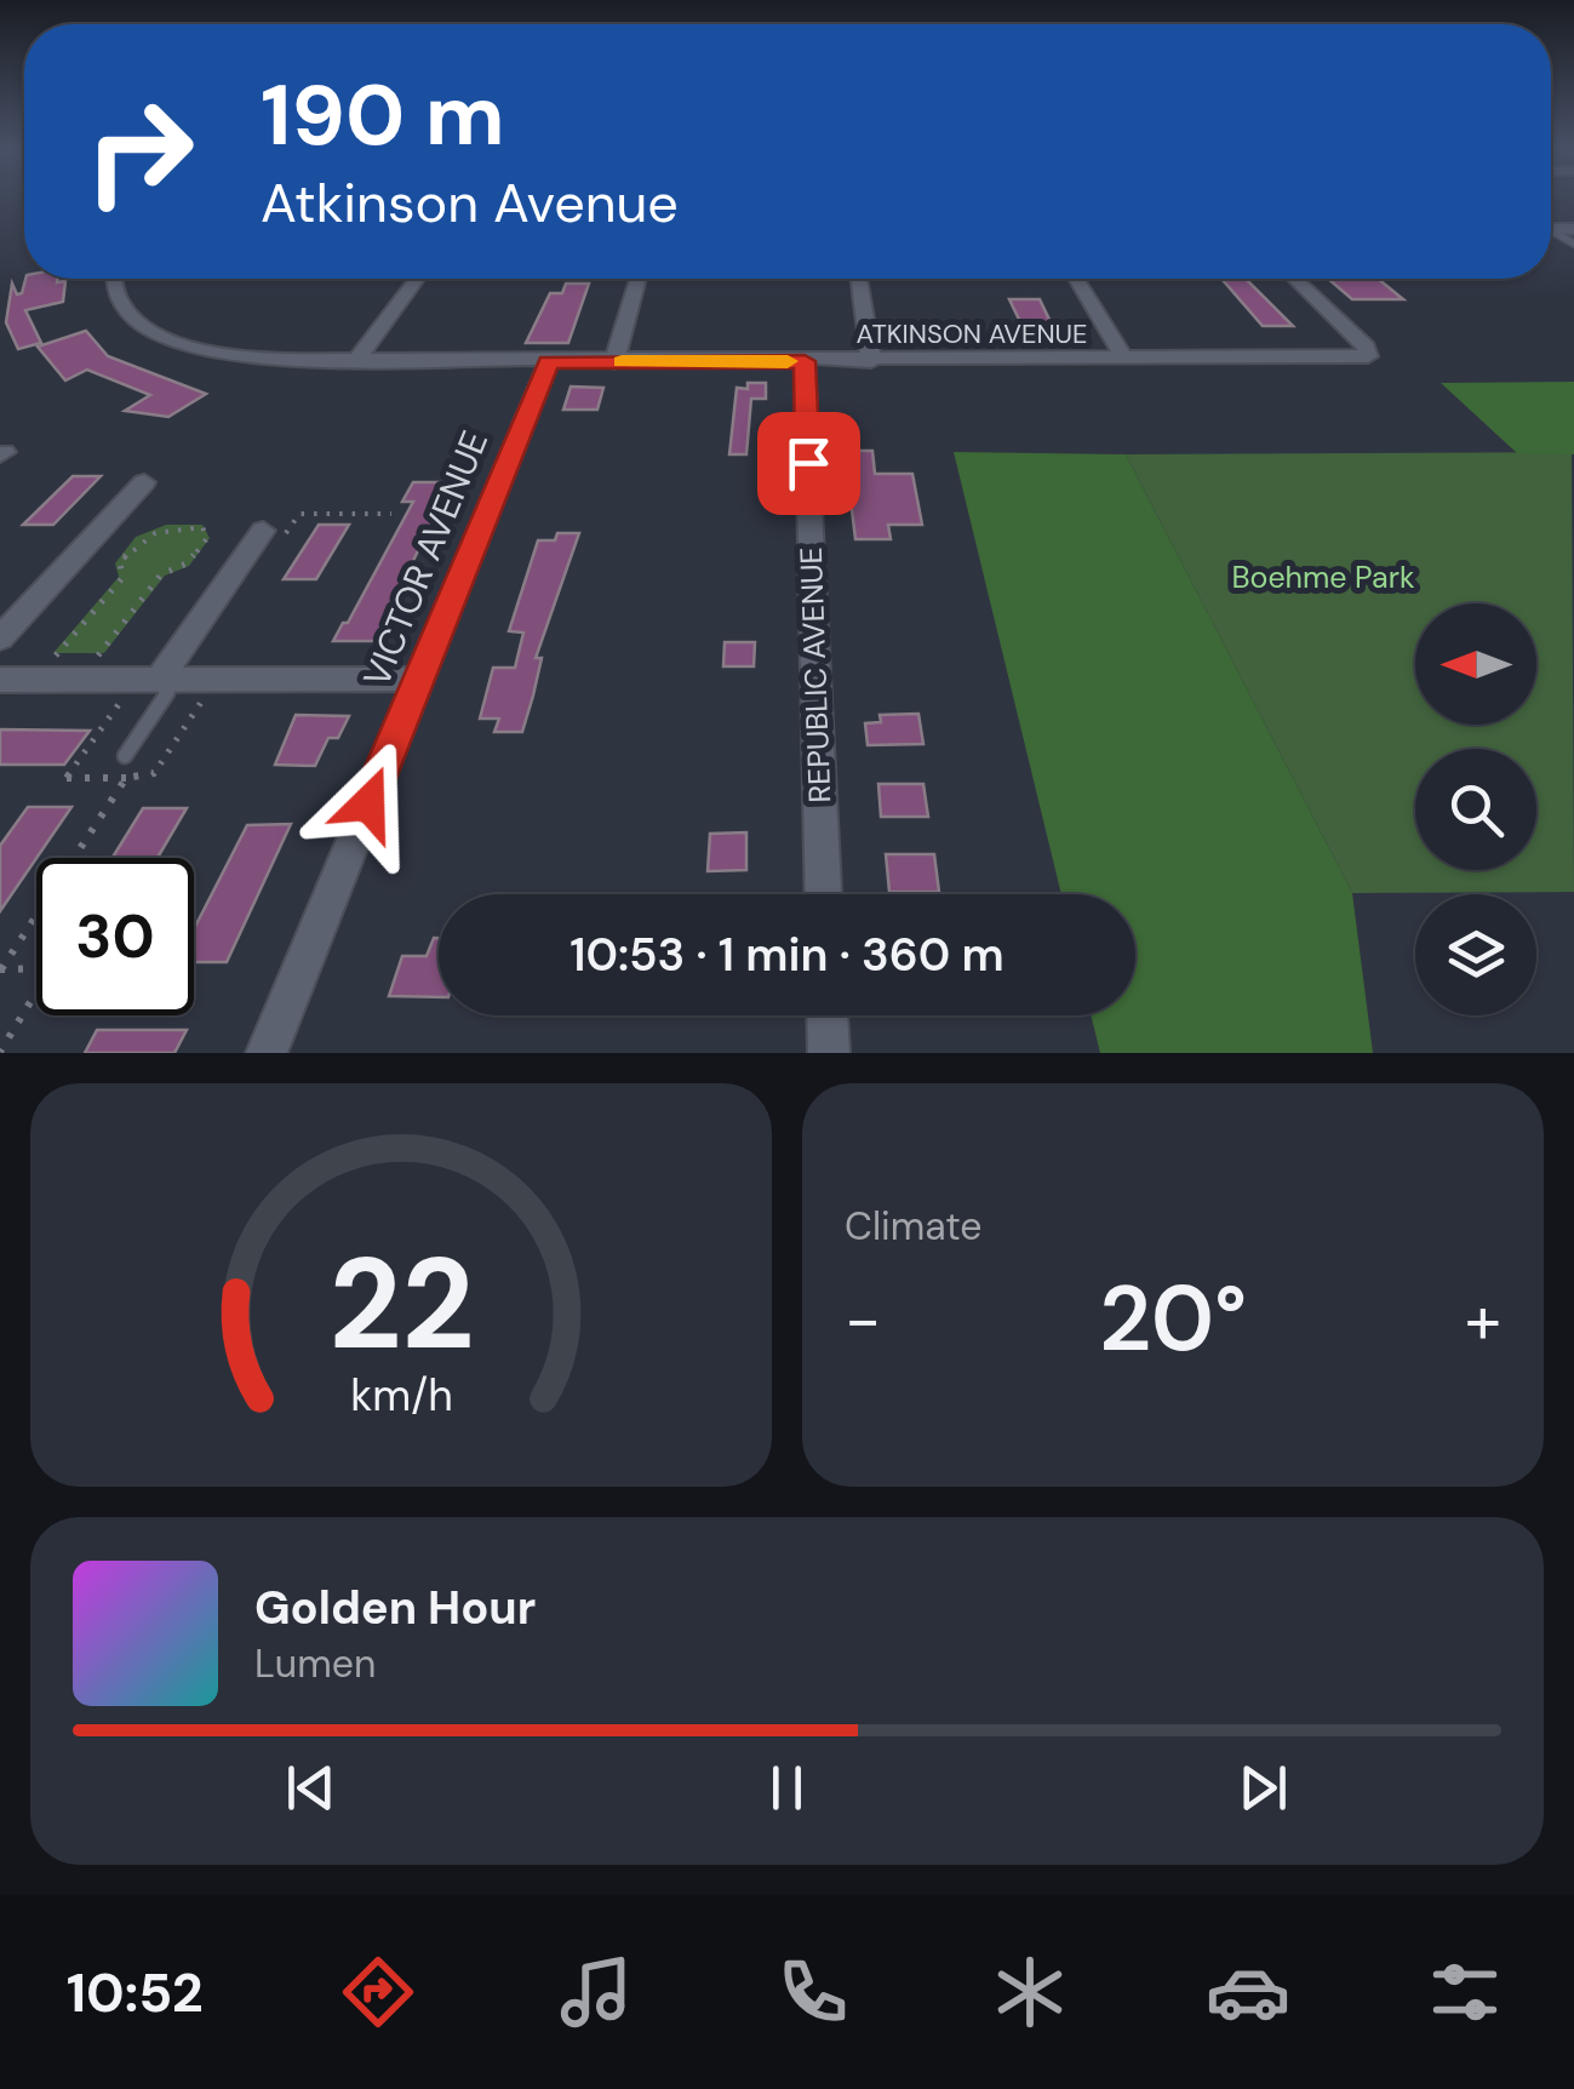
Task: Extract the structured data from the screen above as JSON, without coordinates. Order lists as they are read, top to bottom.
{
  "streets": {
    "street": ["ATKINSON AVENUE", "VICTOR AVENUE", "REPUBLIC AVENUE"]
  },
  "crossings": [
    ["ATKINSON AVENUE", "VICTOR AVENUE"],
    ["ATKINSON AVENUE", "REPUBLIC AVENUE"]
  ],
  "parks": ["Boehme Park"],
  "north": "left",
  "page": {
    "turn": ["190 m", "Atkinson Avenue"],
    "limit": "30",
    "trip": "10:53 · 1 min · 360 m",
    "tile": "Climate",
    "heat": ["−", "20°", "+"],
    "song": ["Golden Hour", "Lumen"],
    "tabs": "10:52",
    "gauge": ["22", "km/h"]
  }
}
